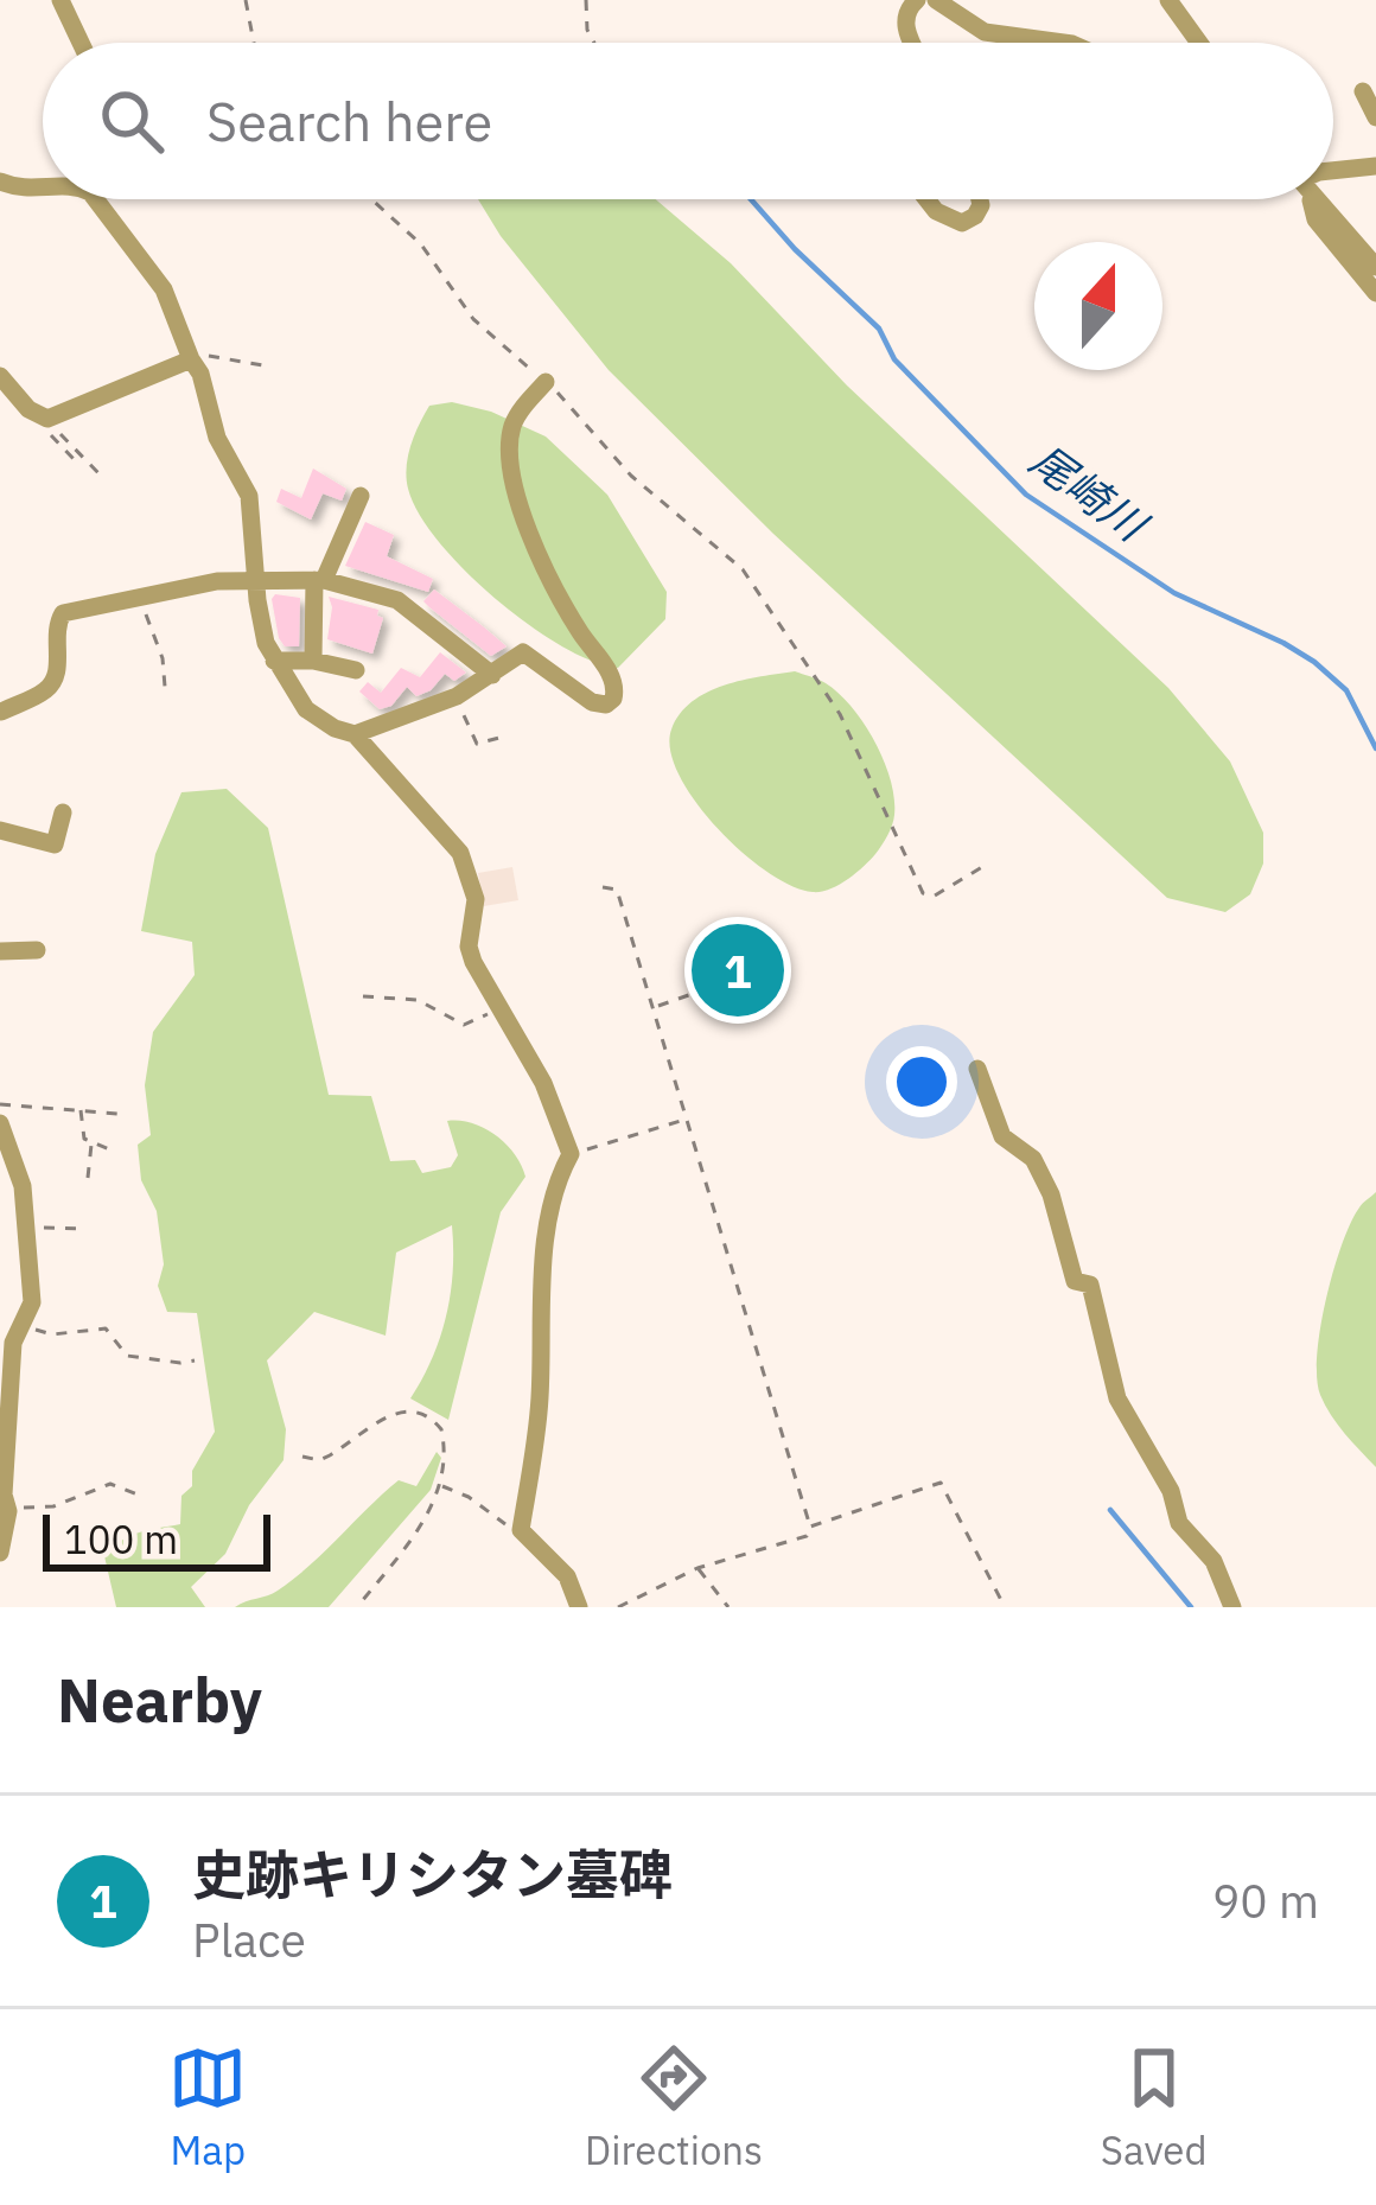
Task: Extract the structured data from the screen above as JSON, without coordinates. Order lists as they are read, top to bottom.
{
  "water": ["尾崎川"],
  "scale_bar": "100 m",
  "north": "top",
  "page": {
    "search": "Search here",
    "pins": "1",
    "scale": "100 m",
    "heading": "Nearby",
    "list": [
      {
        "mark": "1",
        "name": "史跡キリシタン墓碑",
        "note": "Place",
        "value": "90 m"
      }
    ],
    "nav": ["Map", "Directions", "Saved"]
  }
}
